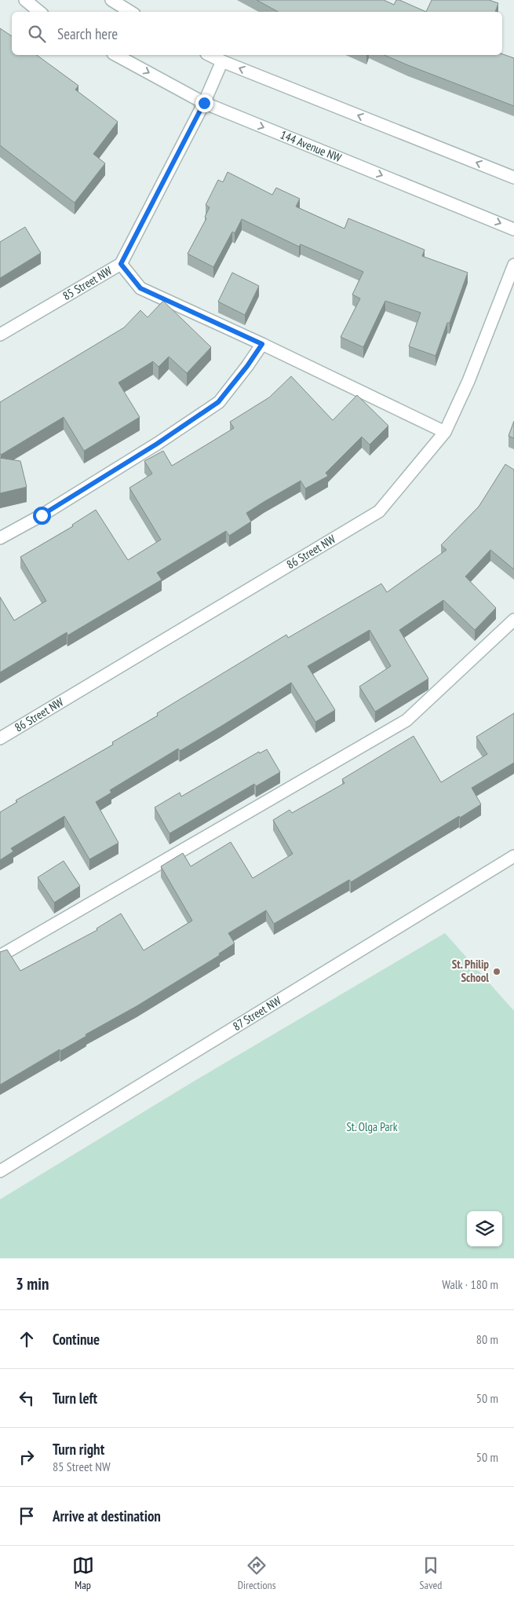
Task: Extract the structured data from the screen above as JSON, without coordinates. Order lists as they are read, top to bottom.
{
  "streets": {
    "street": [
      "144 Avenue NW",
      "85 Street NW",
      "86 Street NW",
      "87 Street NW"
    ]
  },
  "crossings": [
    ["144 Avenue NW", "85 Street NW"]
  ],
  "parks": ["St. Olga Park"],
  "places": ["St. Philip School"],
  "page": {
    "search": "Search here",
    "heading": ["3 min", "Walk · 180 m"],
    "list": [
      ["Continue", "80 m"],
      ["Turn left", "50 m"],
      ["Turn right", "85 Street NW", "50 m"],
      "Arrive at destination"
    ],
    "nav": ["Map", "Directions", "Saved"]
  }
}
